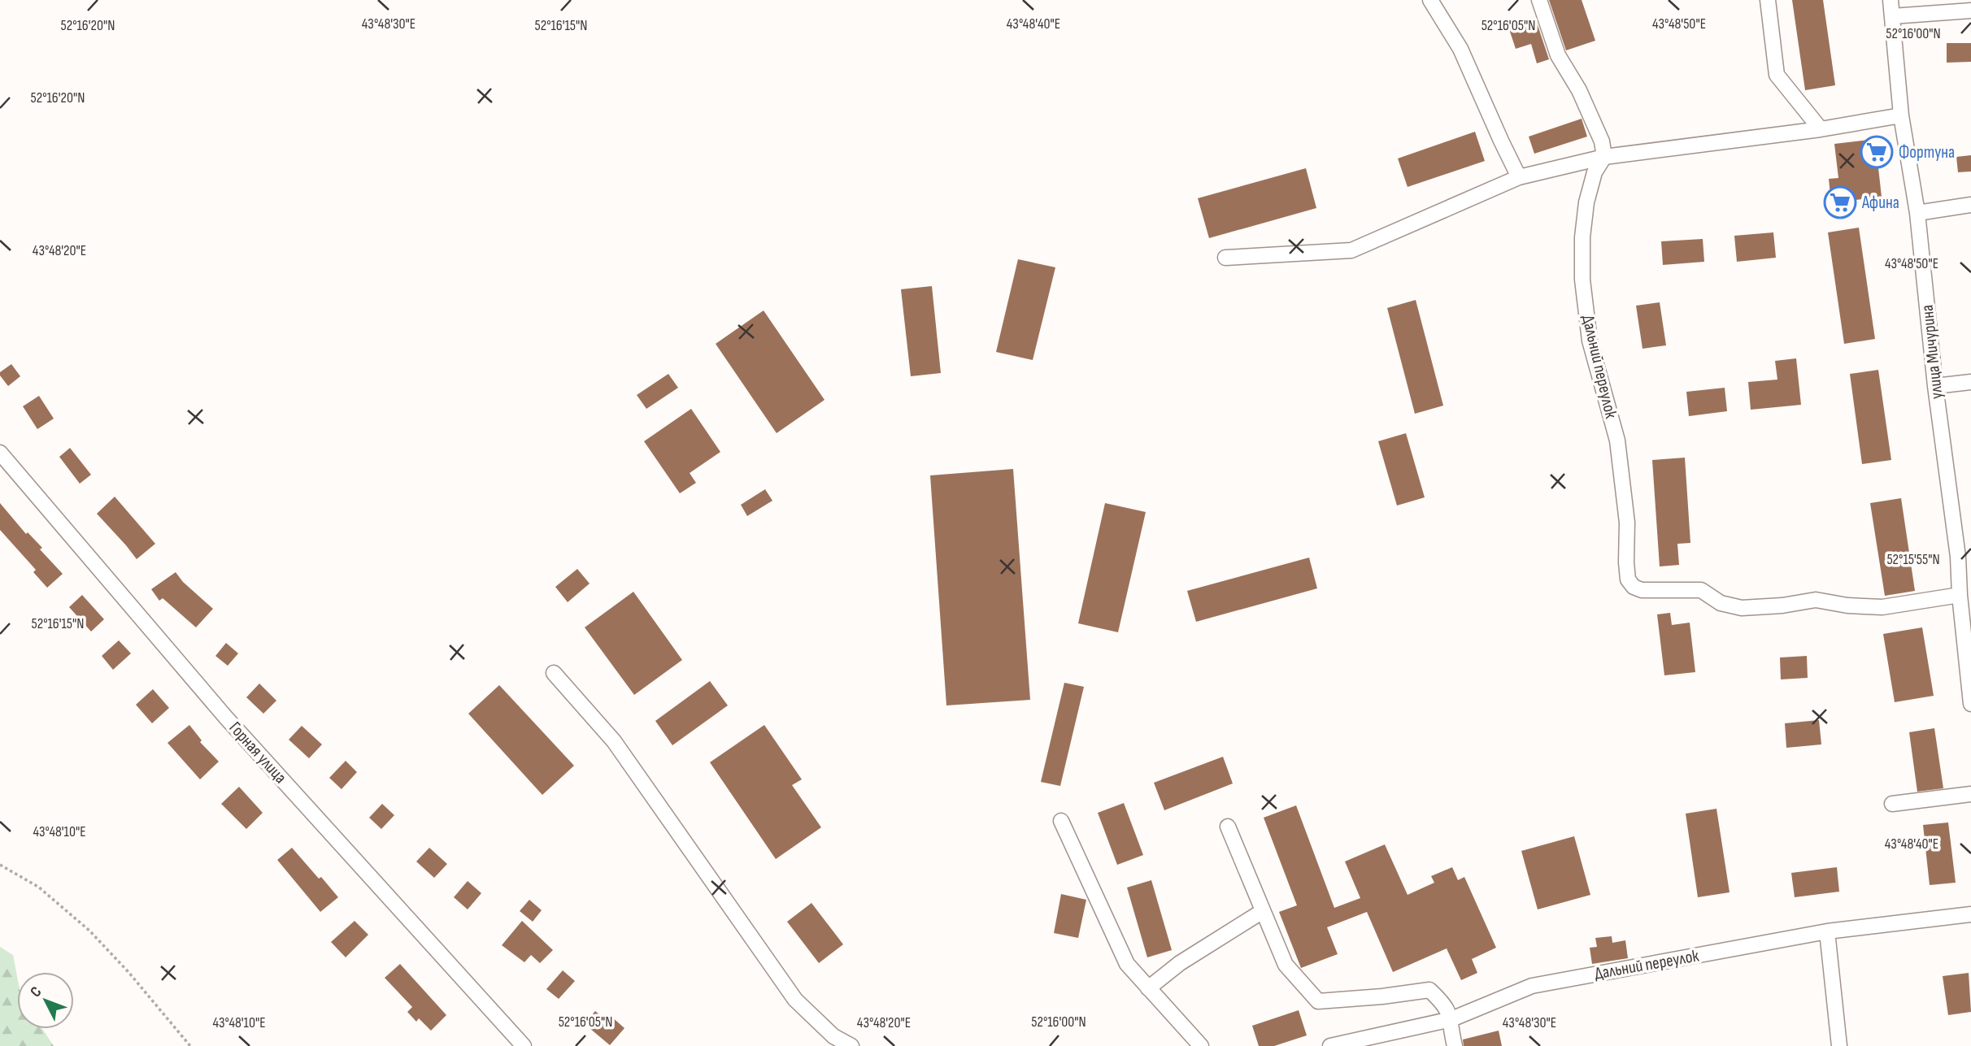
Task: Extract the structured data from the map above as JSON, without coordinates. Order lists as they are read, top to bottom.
{
  "streets": {
    "street": ["улица Мичурина", "Дальний переулок", "Горная улица"]
  },
  "crossings": [
    ["улица Мичурина", "Дальний переулок"]
  ],
  "places": {
    "supermarket": ["Фортуна", "Афина"]
  },
  "north": "top left",
  "coordinates": [
    "43°48'30\"E",
    "43°48'40\"E",
    "43°48'50\"E",
    "52°16'15\"N",
    "52°16'20\"N",
    "52°16'05\"N",
    "52°16'00\"N",
    "43°48'20\"E",
    "52°15'55\"N",
    "43°48'10\"E"
  ]
}
